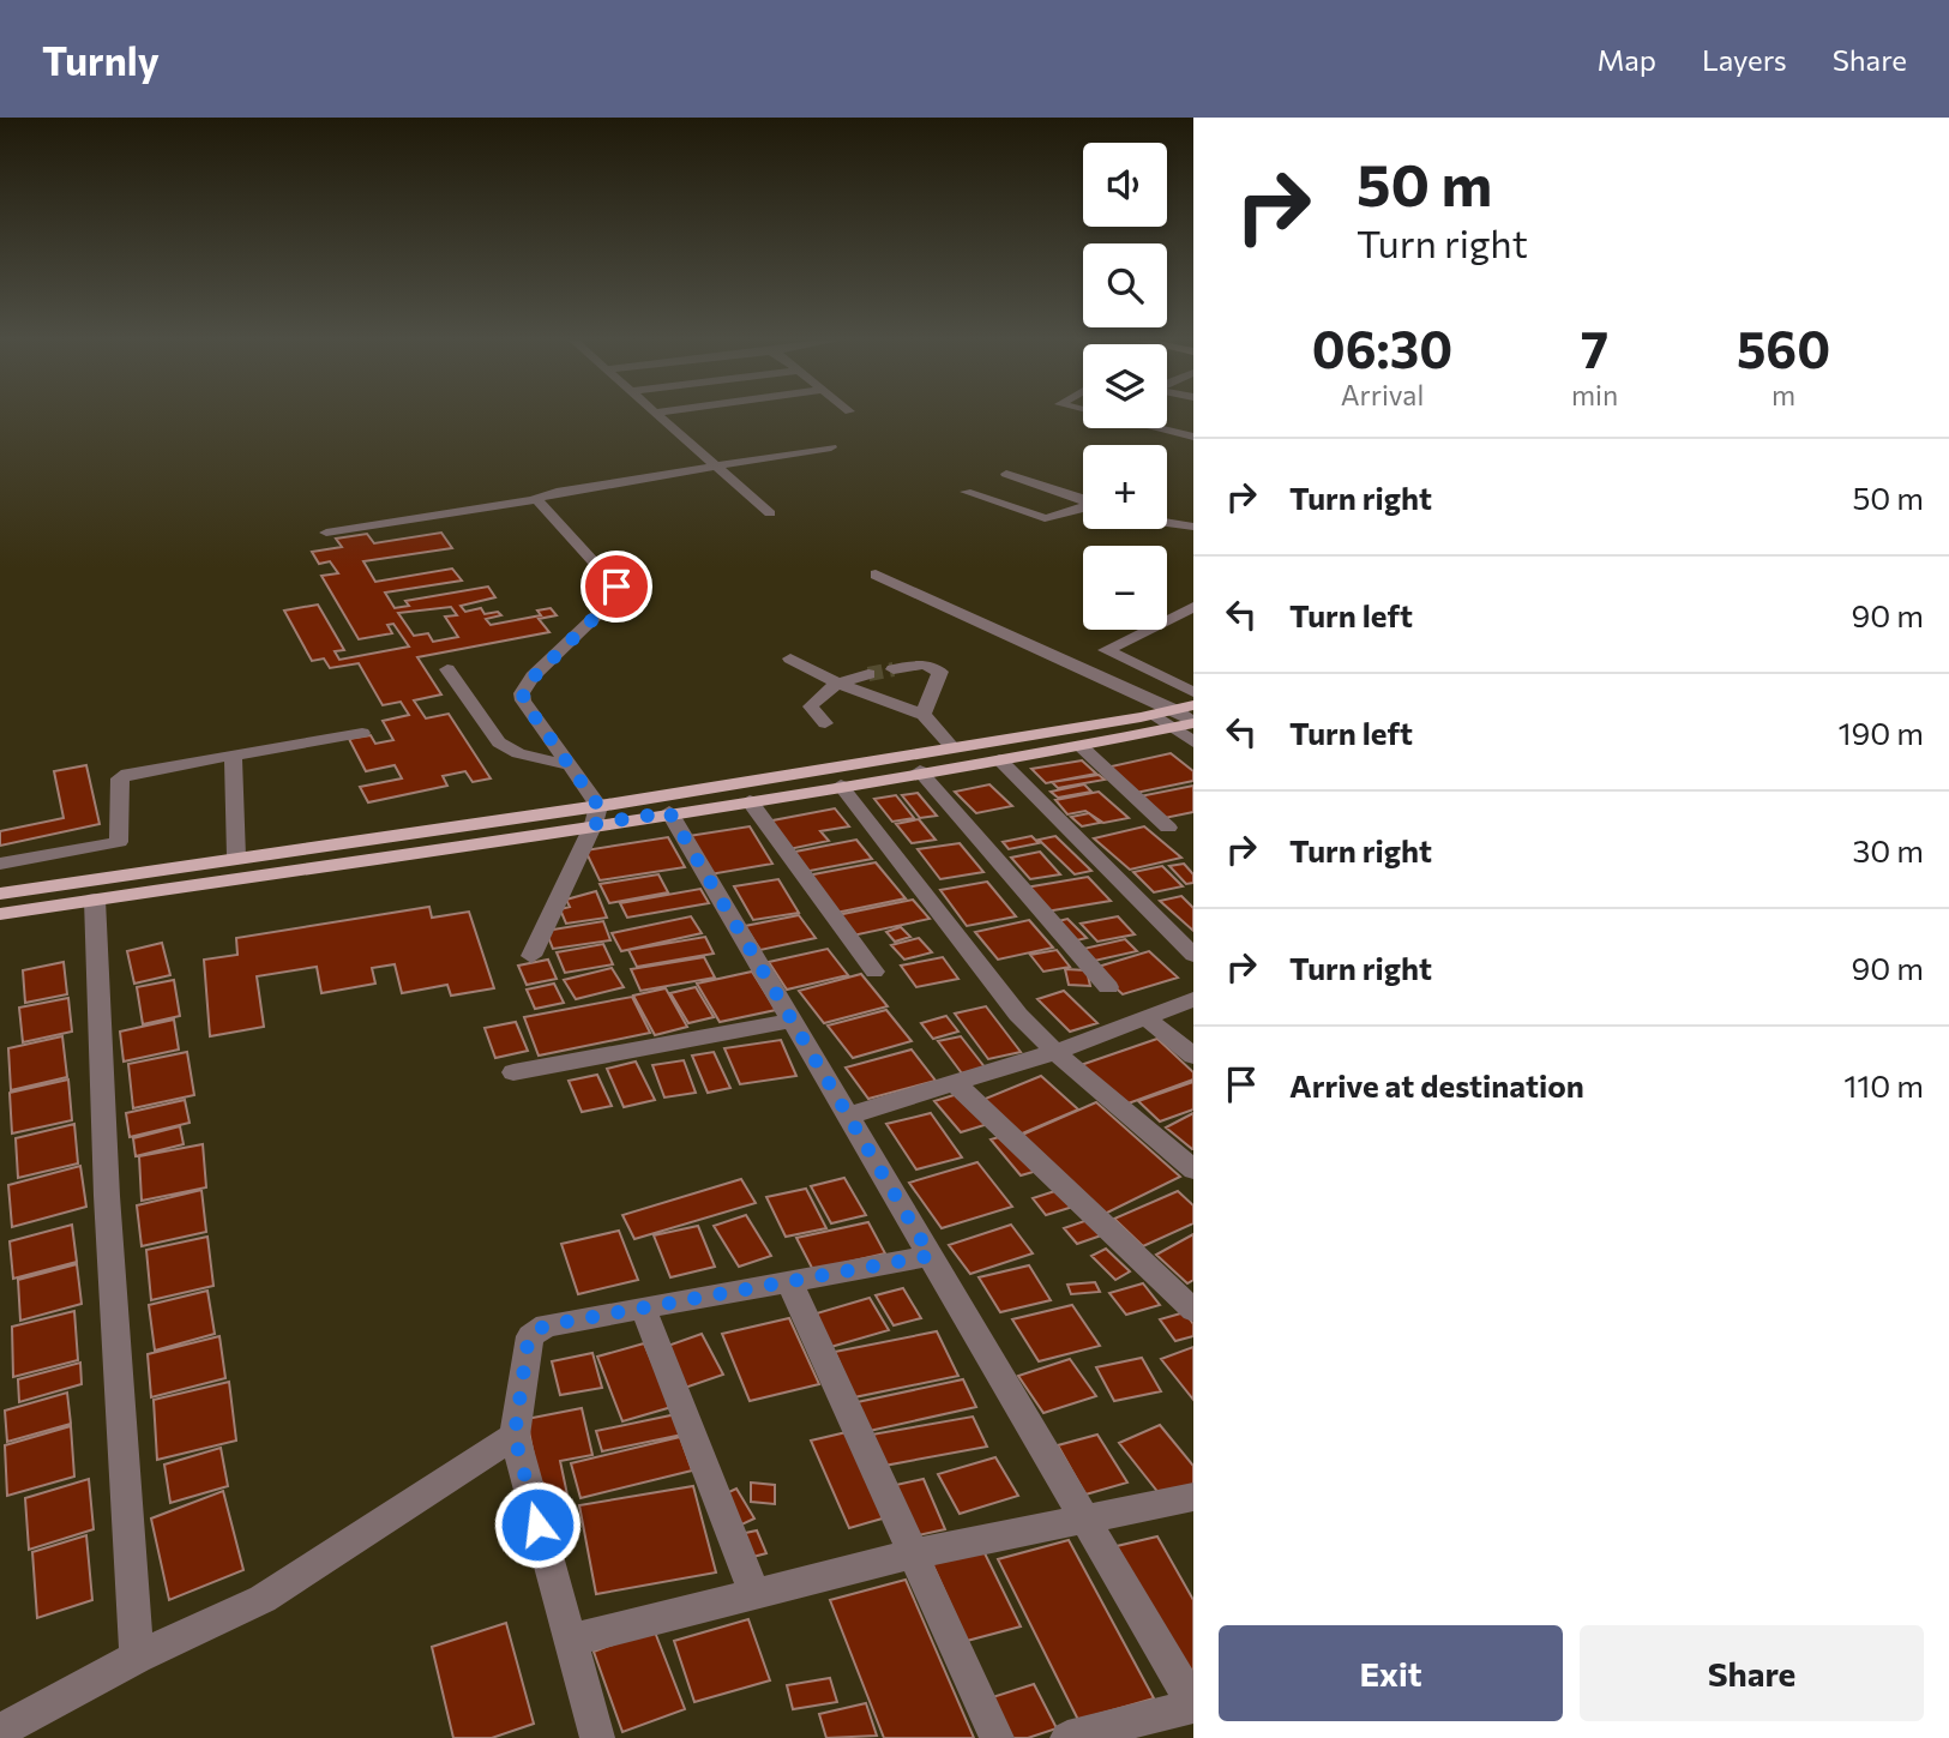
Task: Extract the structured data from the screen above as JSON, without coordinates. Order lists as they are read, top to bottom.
{
  "page": {
    "header": "Turnly",
    "nav": ["Map", "Layers", "Share"],
    "turn": ["50 m", "Turn right"],
    "map_buttons": ["+", "−"],
    "eta": [
      "06:30",
      "Arrival",
      "7",
      "min",
      "560",
      "m"
    ],
    "list": [
      {
        "name": "Turn right",
        "value": "50 m"
      },
      {
        "name": "Turn left",
        "value": "90 m"
      },
      {
        "name": "Turn left",
        "value": "190 m"
      },
      {
        "name": "Turn right",
        "value": "30 m"
      },
      {
        "name": "Turn right",
        "value": "90 m"
      },
      {
        "name": "Arrive at destination",
        "value": "110 m"
      }
    ],
    "buttons": ["Exit", "Share"]
  }
}
